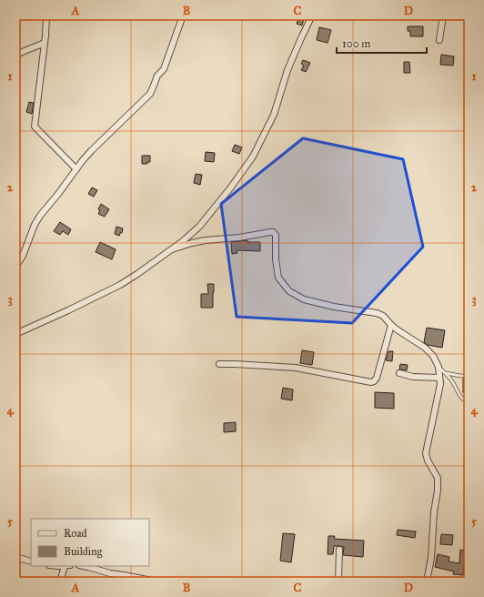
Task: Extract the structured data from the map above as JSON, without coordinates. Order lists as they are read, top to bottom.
{
  "legend": ["Road", "Building"],
  "scale_bar": "100 m",
  "grid": {
    "columns": [
      "A",
      "B",
      "C",
      "D"
    ],
    "rows": [
      "1",
      "2",
      "3",
      "4",
      "5"
    ]
  }
}
